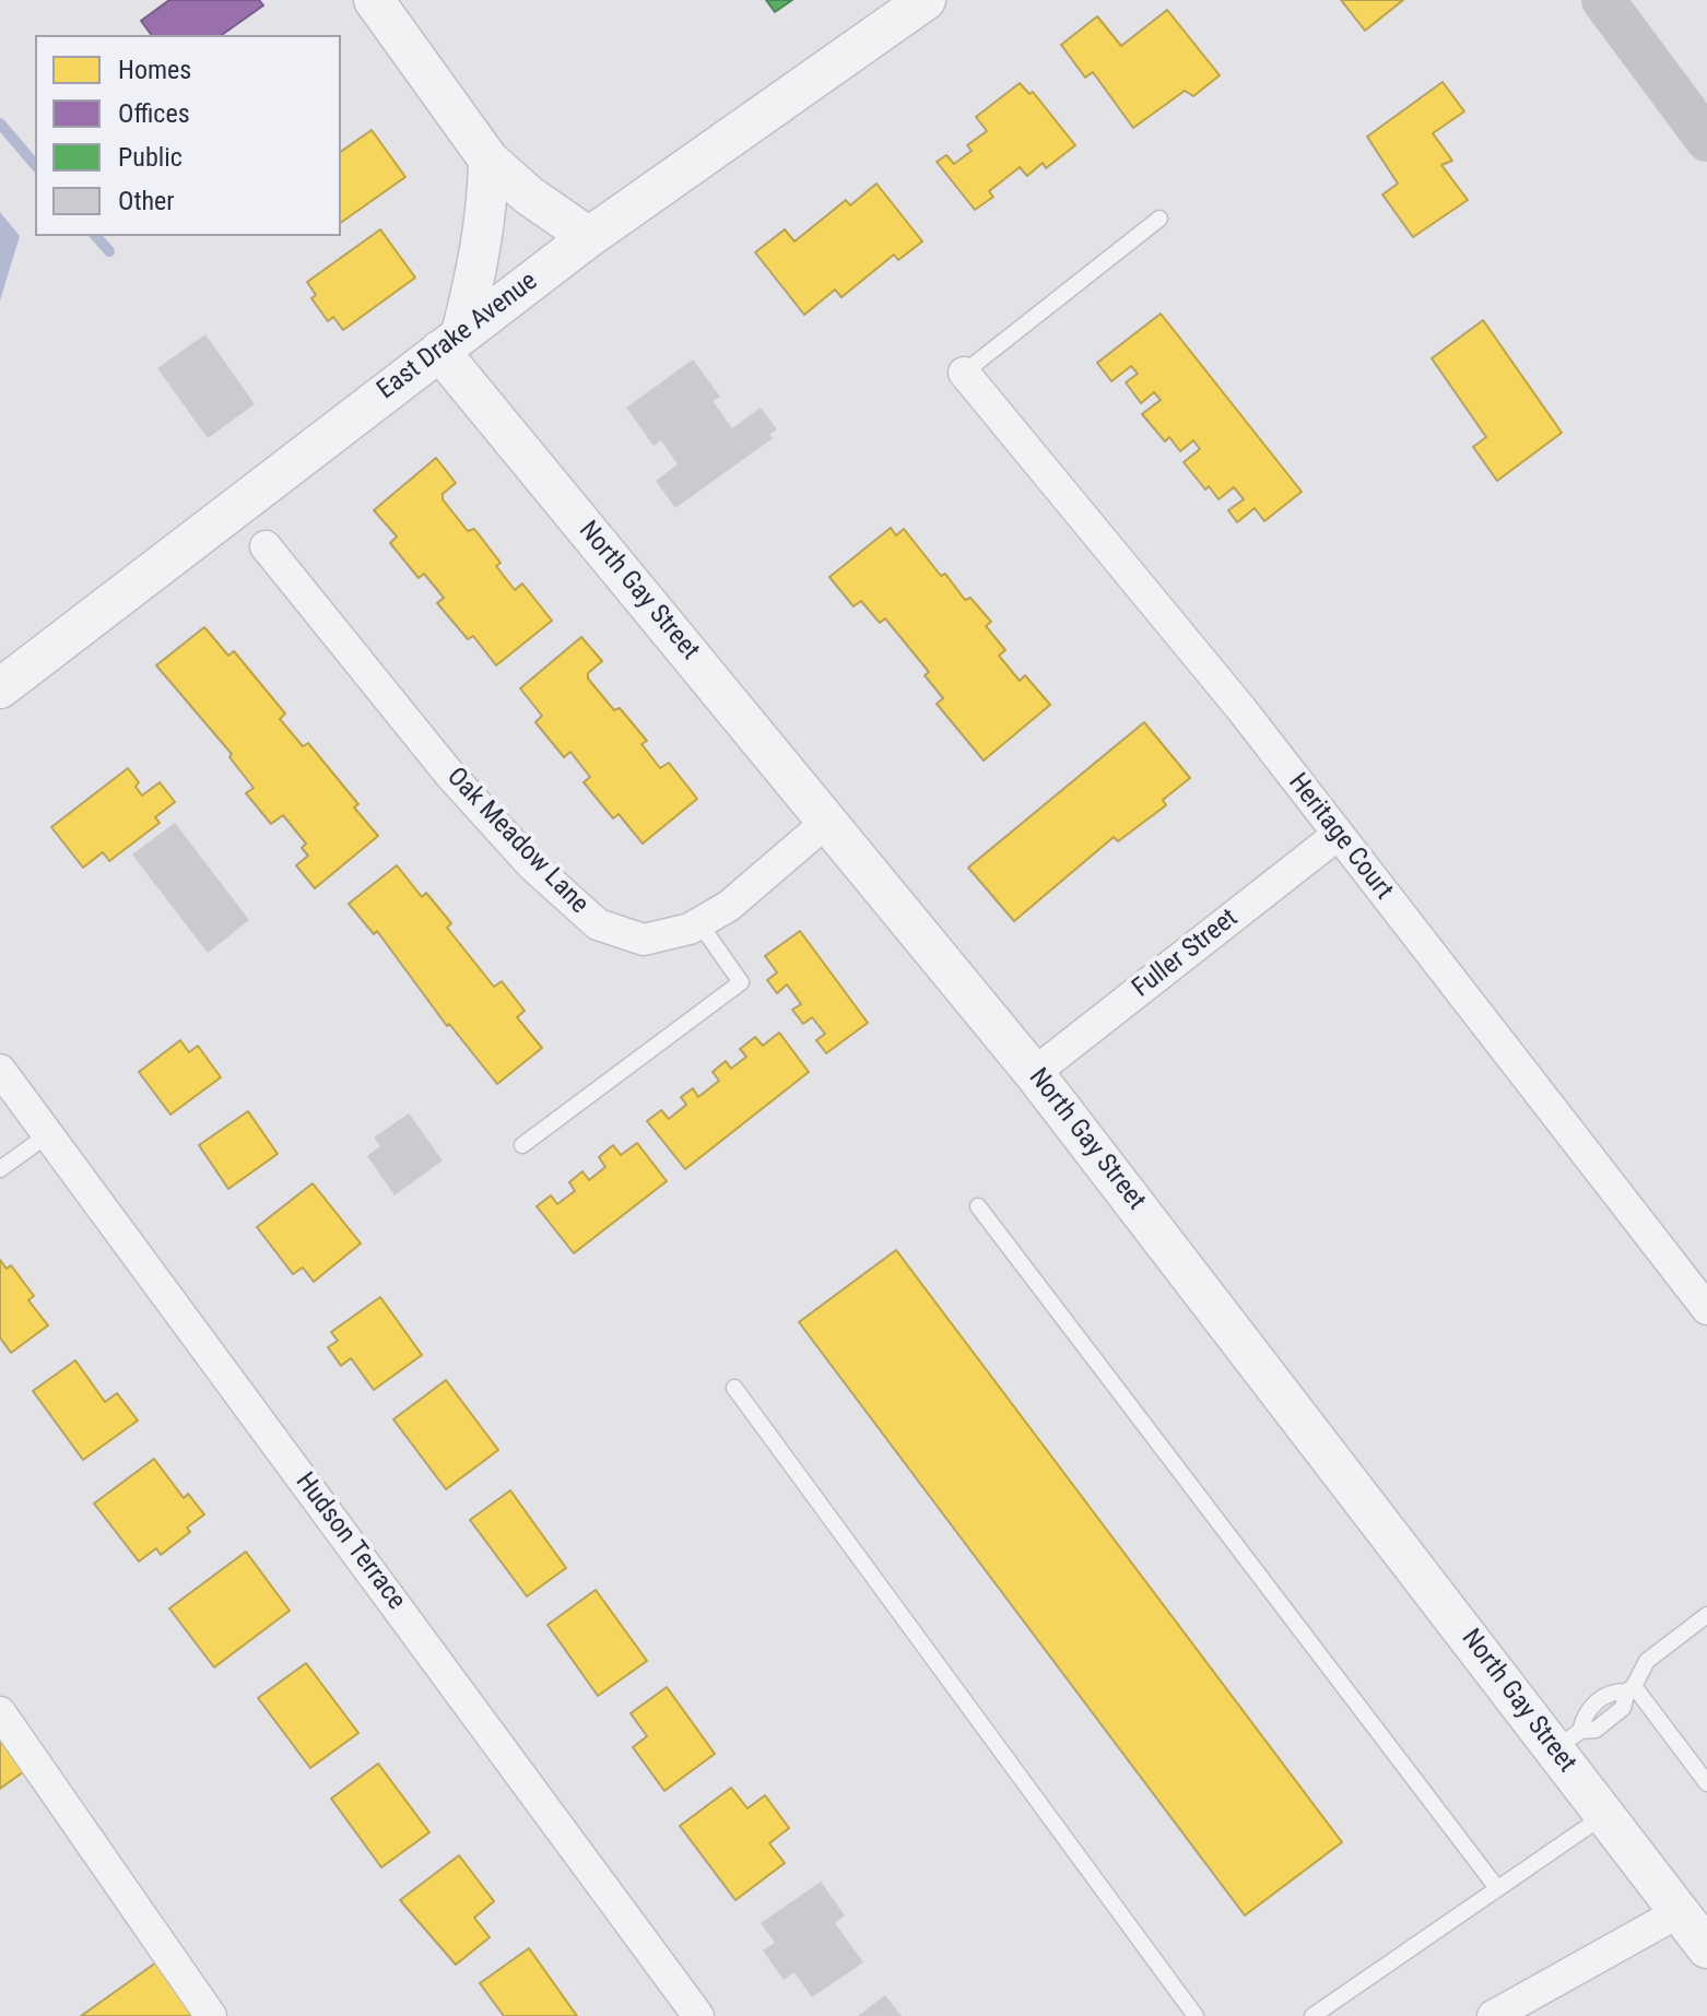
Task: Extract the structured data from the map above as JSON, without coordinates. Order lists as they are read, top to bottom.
{
  "streets": {
    "street": [
      "East Drake Avenue",
      "North Gay Street",
      "Heritage Court",
      "Oak Meadow Lane",
      "Fuller Street",
      "Hudson Terrace"
    ]
  },
  "crossings": [
    ["East Drake Avenue", "North Gay Street"],
    ["North Gay Street", "Oak Meadow Lane"],
    ["North Gay Street", "Fuller Street"],
    ["Heritage Court", "Fuller Street"]
  ],
  "legend": [
    "Homes",
    "Offices",
    "Public",
    "Other"
  ]
}
